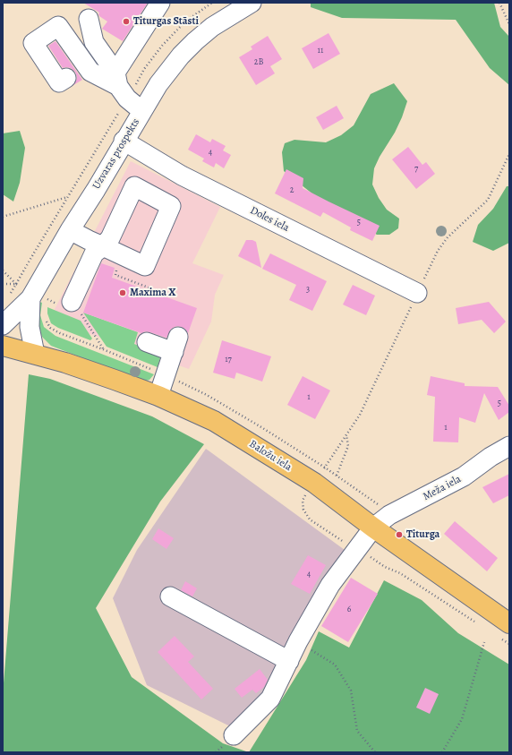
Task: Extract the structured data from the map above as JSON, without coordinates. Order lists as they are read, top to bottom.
{
  "streets": {
    "main road": ["Baložu iela"],
    "street": ["Uzvaras prospekts", "Doles iela", "Meža iela"]
  },
  "crossings": [
    ["Uzvaras prospekts", "Doles iela"],
    ["Baložu iela", "Meža iela"]
  ],
  "places": ["Titurgas Stāsti", "Maxima X", "Titurga"],
  "house_numbers": [
    "11",
    "2B",
    "4",
    "7",
    "2",
    "5",
    "3",
    "17",
    "1",
    "5",
    "1",
    "4",
    "6"
  ]
}
